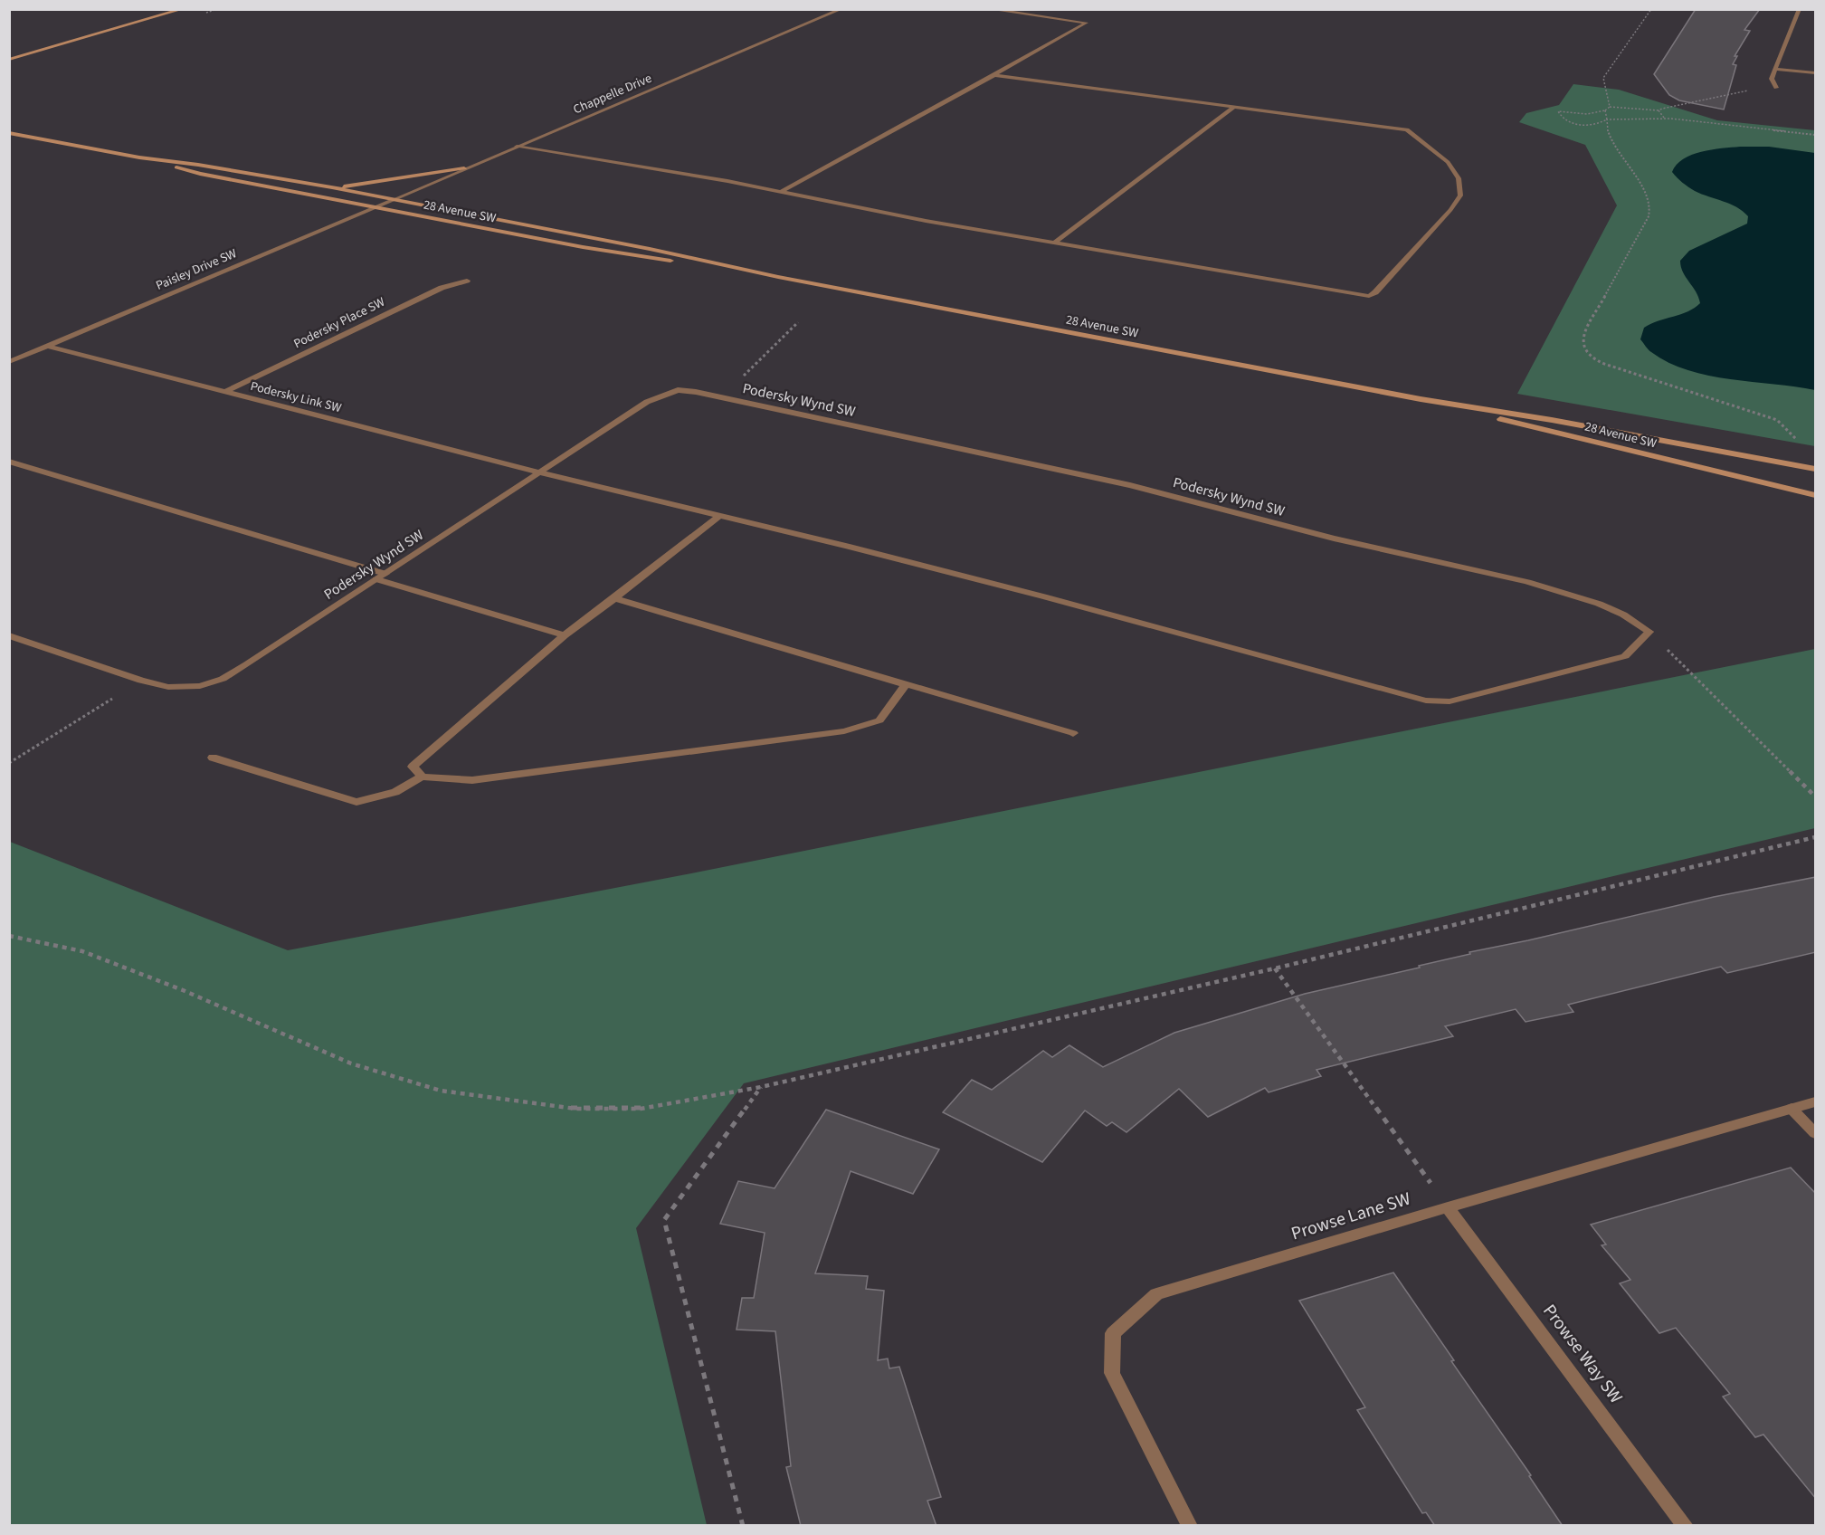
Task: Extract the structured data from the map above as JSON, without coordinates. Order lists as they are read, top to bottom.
{
  "streets": {
    "main road": ["28 Avenue SW"],
    "street": [
      "Chappelle Drive",
      "Paisley Drive SW",
      "Podersky Place SW",
      "Podersky Link SW",
      "Podersky Wynd SW",
      "Prowse Lane SW",
      "Prowse Way SW"
    ]
  },
  "crossings": [
    ["Chappelle Drive", "28 Avenue SW"],
    ["Chappelle Drive", "Paisley Drive SW"],
    ["28 Avenue SW", "Paisley Drive SW"],
    ["Paisley Drive SW", "Podersky Link SW"],
    ["Podersky Place SW", "Podersky Link SW"],
    ["Podersky Link SW", "Podersky Wynd SW"],
    ["Prowse Lane SW", "Prowse Way SW"]
  ]
}
